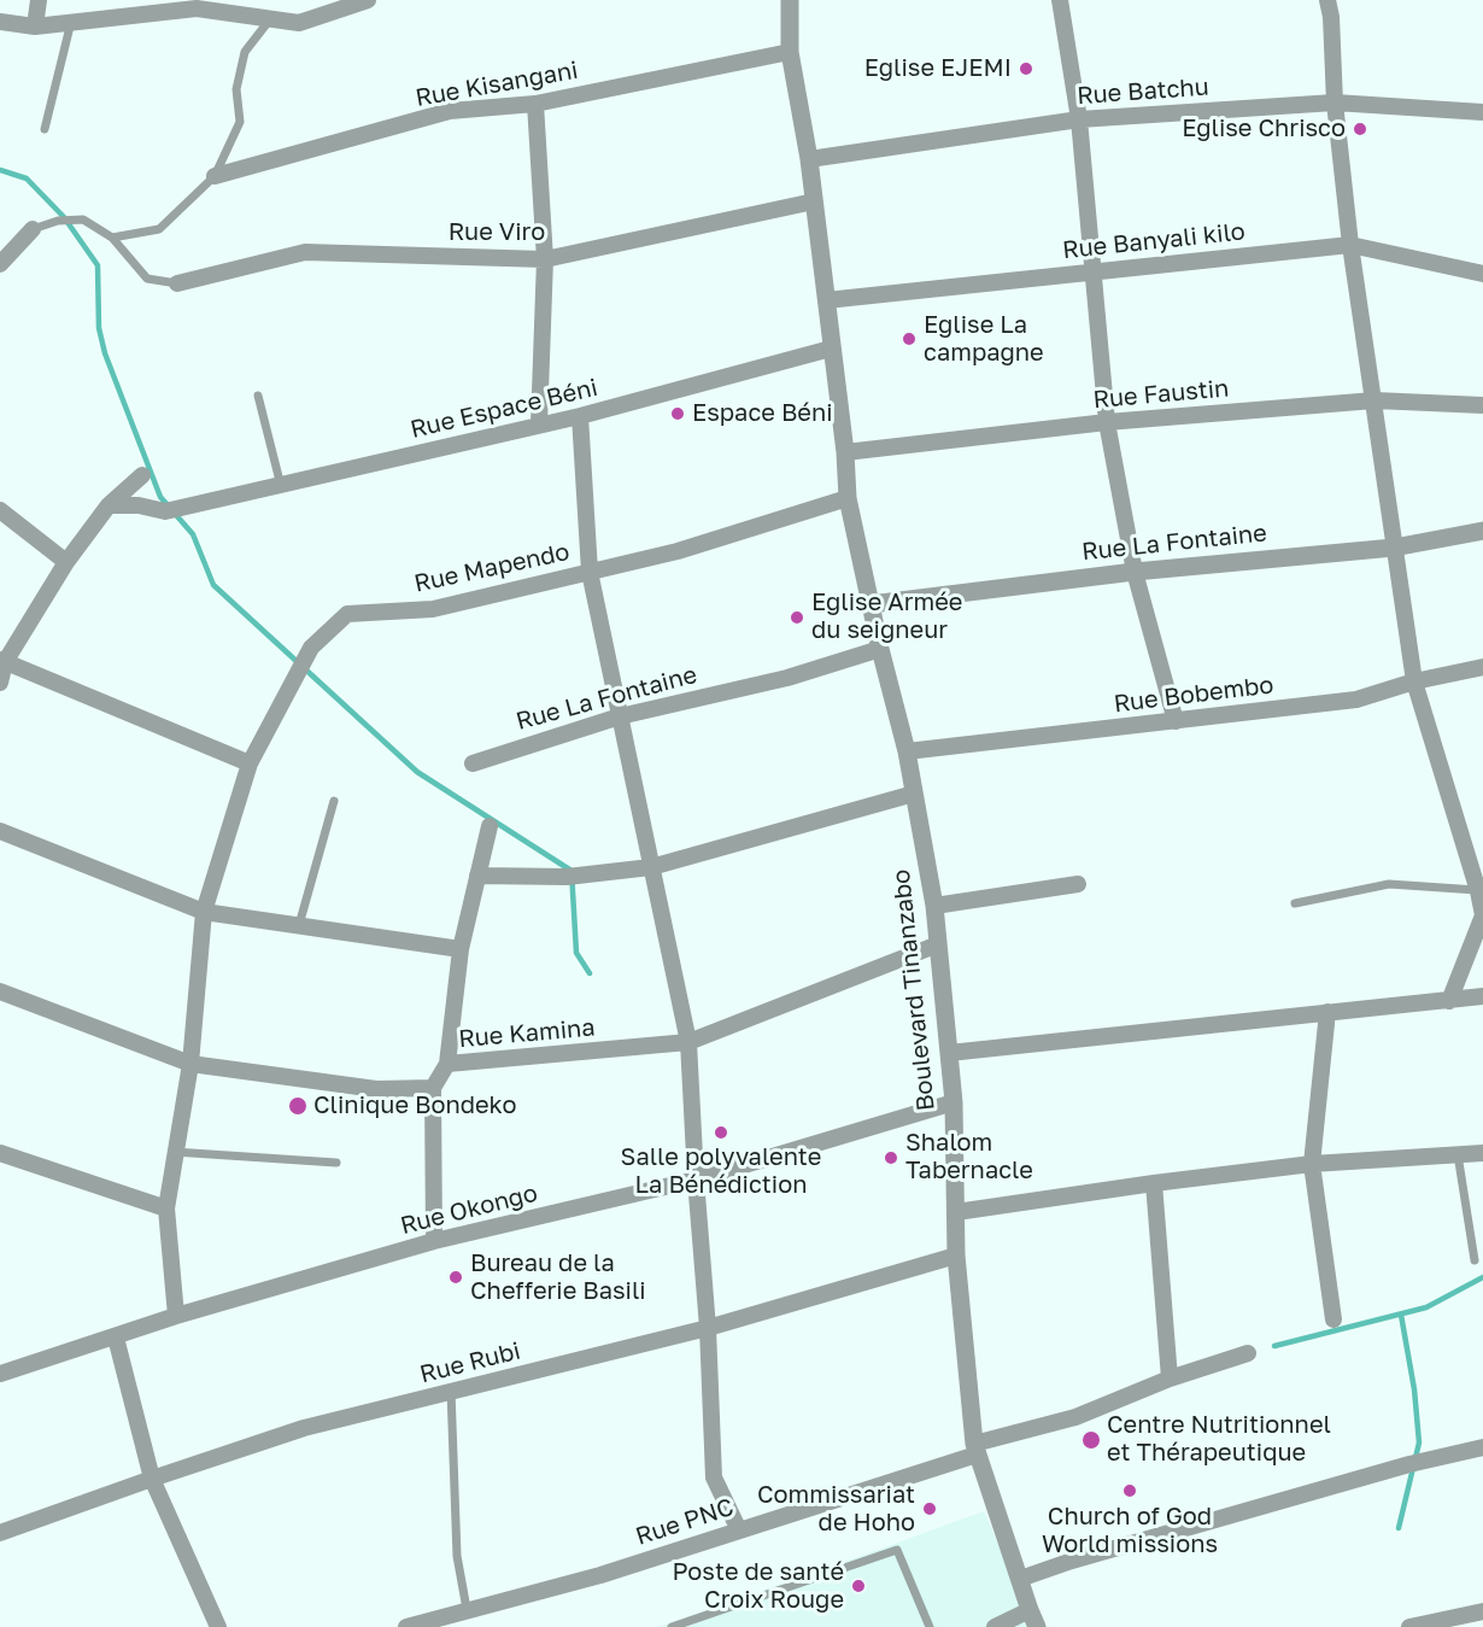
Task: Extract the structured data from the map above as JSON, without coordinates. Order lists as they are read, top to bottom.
{
  "streets": {
    "street": [
      "Rue Kisangani",
      "Rue Batchu",
      "Rue Viro",
      "Rue Banyali kilo",
      "Rue Faustin",
      "Rue Espace Béni",
      "Rue La Fontaine",
      "Rue Mapendo",
      "Rue Bobembo",
      "Boulevard Tinanzabo",
      "Rue Kamina",
      "Rue Okongo",
      "Rue Rubi",
      "Rue PNC"
    ]
  },
  "crossings": [
    ["Rue Kisangani", "Boulevard Tinanzabo"],
    ["Rue Batchu", "Boulevard Tinanzabo"],
    ["Rue Viro", "Boulevard Tinanzabo"],
    ["Rue Banyali kilo", "Boulevard Tinanzabo"],
    ["Rue Faustin", "Boulevard Tinanzabo"],
    ["Rue Espace Béni", "Boulevard Tinanzabo"],
    ["Rue La Fontaine", "Boulevard Tinanzabo"],
    ["Rue Mapendo", "Boulevard Tinanzabo"],
    ["Rue Mapendo", "Rue Okongo"],
    ["Rue Bobembo", "Boulevard Tinanzabo"],
    ["Boulevard Tinanzabo", "Rue Kamina"],
    ["Boulevard Tinanzabo", "Rue Okongo"],
    ["Boulevard Tinanzabo", "Rue Rubi"],
    ["Boulevard Tinanzabo", "Rue PNC"]
  ],
  "places": [
    "Eglise EJEMI",
    "Eglise Chrisco",
    "Eglise La campagne",
    "Espace Béni",
    "Eglise Armée du seigneur",
    "Clinique Bondeko",
    "Salle polyvalente La Bénédiction",
    "Shalom Tabernacle",
    "Bureau de la Chefferie Basili",
    "Centre Nutritionnel et Thérapeutique",
    "Church of God World missions",
    "Commissariat de Hoho",
    "Poste de santé Croix Rouge"
  ]
}
